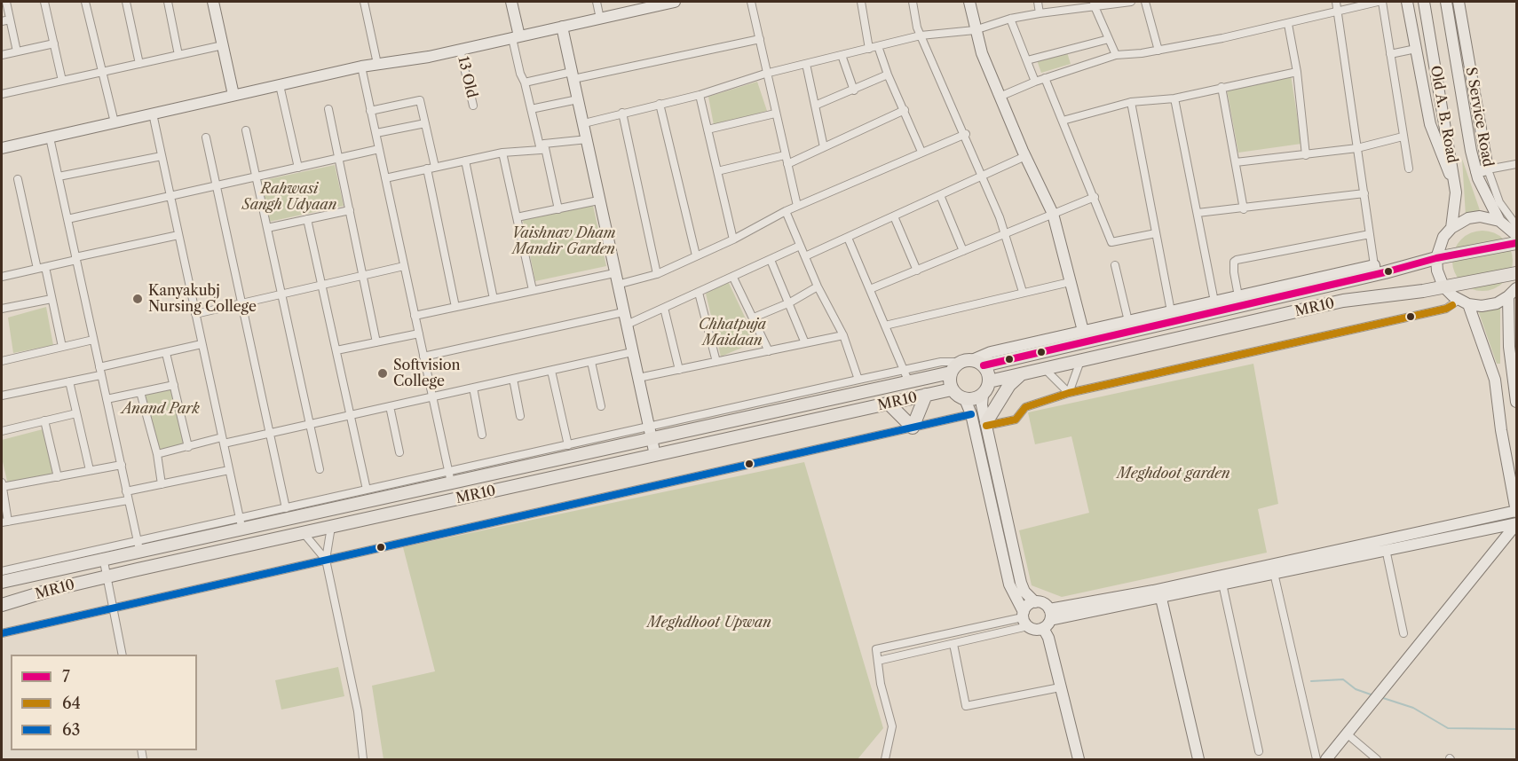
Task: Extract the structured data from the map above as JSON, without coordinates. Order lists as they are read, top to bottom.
{
  "streets": {
    "main road": ["MR10"],
    "street": ["13 Old", "Old A. B. Road", "S Service Road"]
  },
  "crossings": [
    ["Old A. B. Road", "S Service Road"]
  ],
  "parks": [
    "Rahwasi Sangh Udyaan",
    "Vaishnav Dham Mandir Garden",
    "Chhatpuja Maidaan",
    "Anand Park",
    "Meghdoot garden",
    "Meghdhoot Upwan"
  ],
  "places": ["Kanyakubj Nursing College", "Softvision College"],
  "lines": ["transit line 7", "transit line 64", "transit line 63"],
  "legend": ["7", "64", "63"]
}
